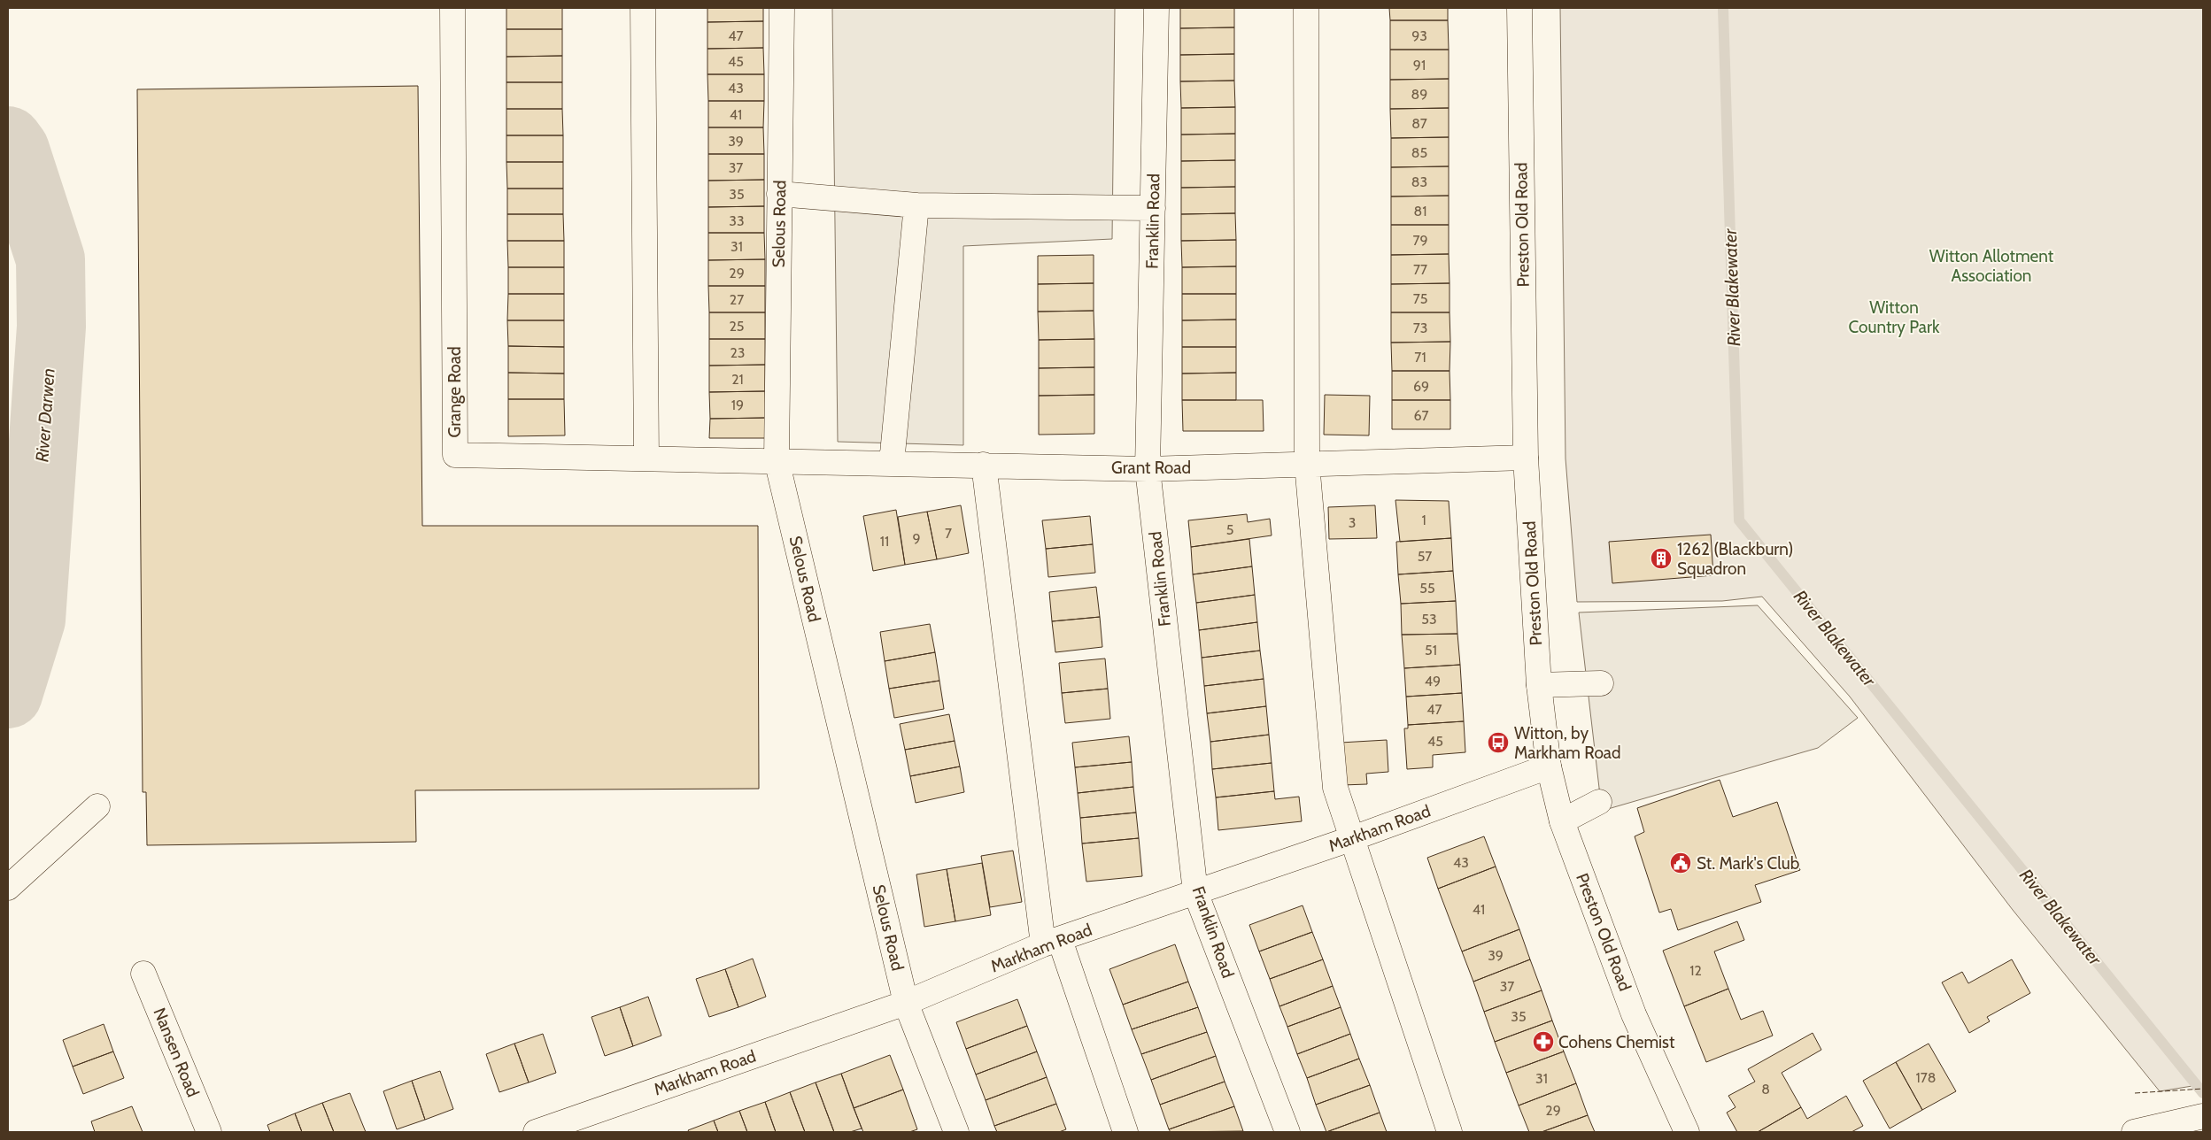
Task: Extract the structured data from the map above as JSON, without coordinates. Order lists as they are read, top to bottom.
{
  "streets": {
    "street": [
      "Franklin Road",
      "Selous Road",
      "Preston Old Road",
      "Grange Road",
      "Grant Road",
      "Markham Road",
      "Nansen Road"
    ]
  },
  "crossings": [
    ["Franklin Road", "Grant Road"],
    ["Franklin Road", "Markham Road"],
    ["Selous Road", "Grange Road"],
    ["Selous Road", "Grant Road"],
    ["Selous Road", "Markham Road"],
    ["Preston Old Road", "Grant Road"],
    ["Preston Old Road", "Markham Road"],
    ["Grange Road", "Grant Road"]
  ],
  "water": ["River Blakewater", "River Darwen"],
  "parks": ["Witton Allotment Association", "Witton Country Park"],
  "places": {
    "building": ["1262 (Blackburn) Squadron"],
    "bus stop": ["Witton, by Markham Road"],
    "public building": ["St. Mark's Club"],
    "pharmacy": ["Cohens Chemist"]
  },
  "house_numbers": [
    "47",
    "93",
    "45",
    "91",
    "43",
    "89",
    "41",
    "87",
    "39",
    "85",
    "37",
    "83",
    "35",
    "81",
    "33",
    "79",
    "31",
    "77",
    "29",
    "75",
    "27",
    "25",
    "73",
    "23",
    "71",
    "21",
    "69",
    "19",
    "67",
    "1",
    "3",
    "5",
    "7",
    "9",
    "11",
    "57",
    "55",
    "53",
    "51",
    "49",
    "47",
    "45",
    "43",
    "41",
    "39",
    "12",
    "37",
    "35",
    "178",
    "31",
    "8",
    "29"
  ]
}
